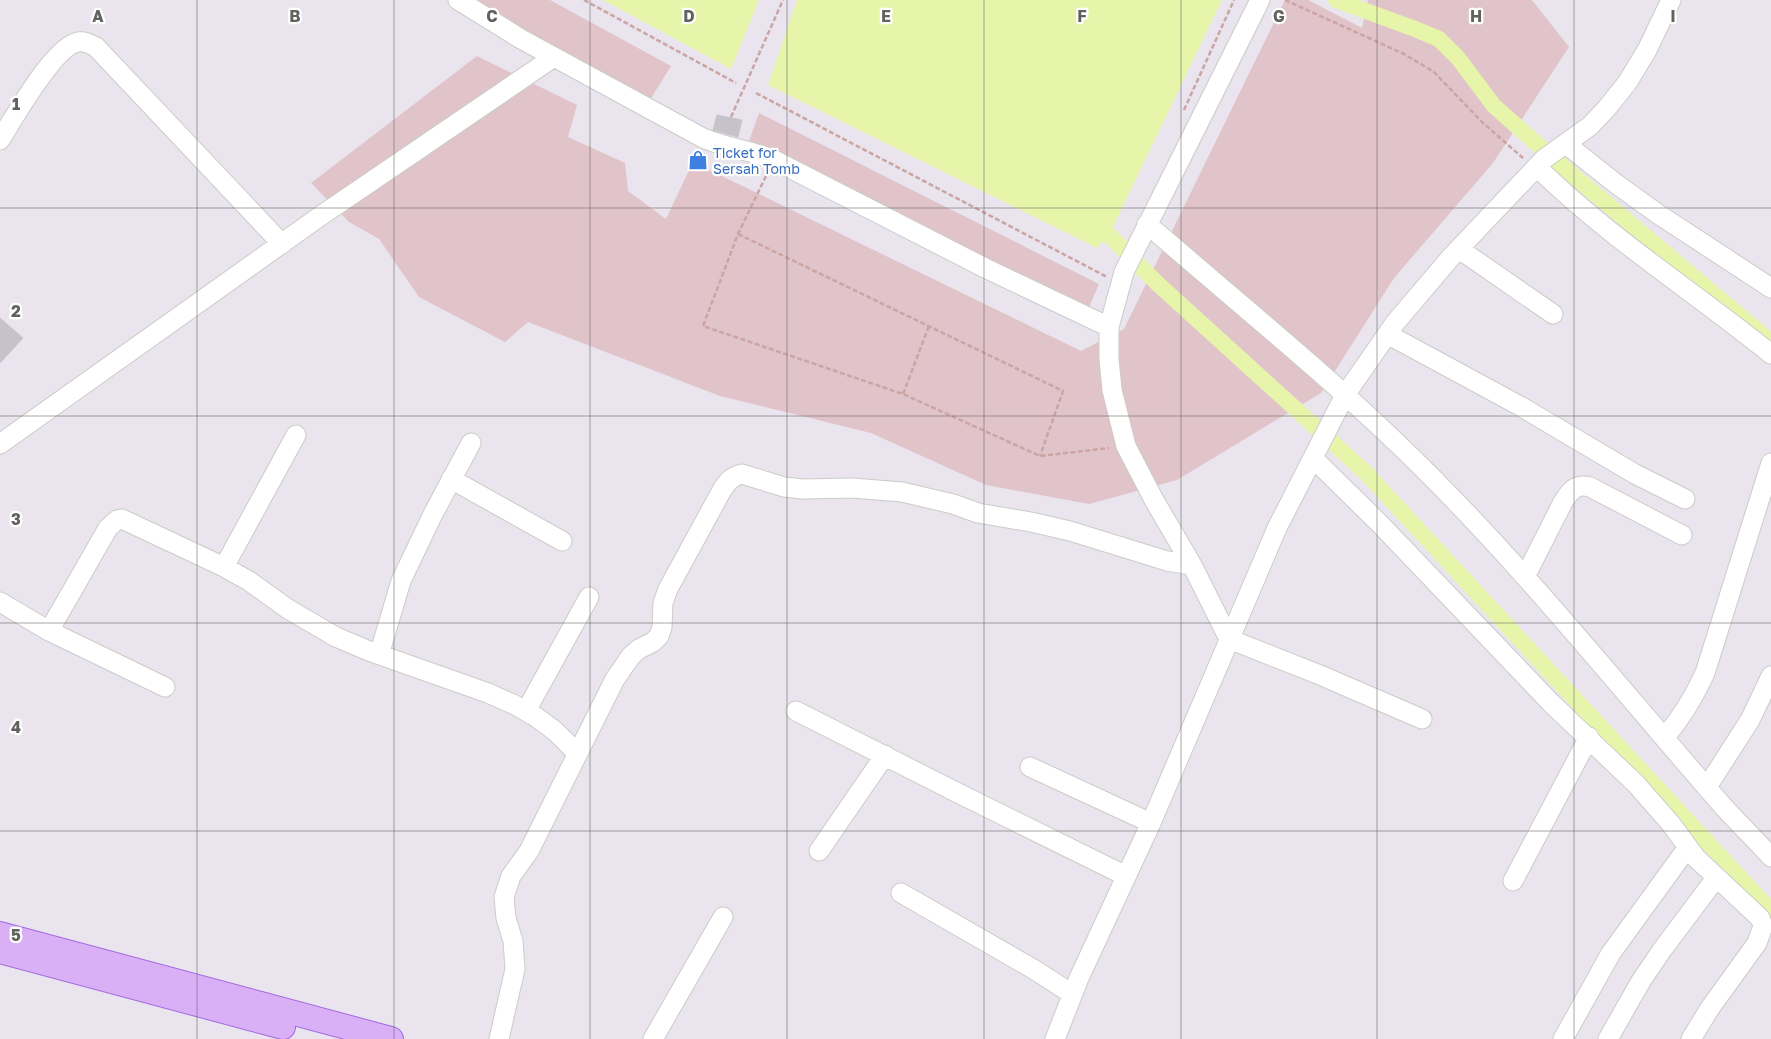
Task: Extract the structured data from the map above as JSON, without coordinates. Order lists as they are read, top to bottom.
{
  "places": {
    "shop": ["Ticket for Sersah Tomb"]
  },
  "grid": {
    "columns": [
      "A",
      "B",
      "C",
      "D",
      "E",
      "F",
      "G",
      "H",
      "I"
    ],
    "rows": [
      "1",
      "2",
      "3",
      "4",
      "5"
    ]
  }
}
